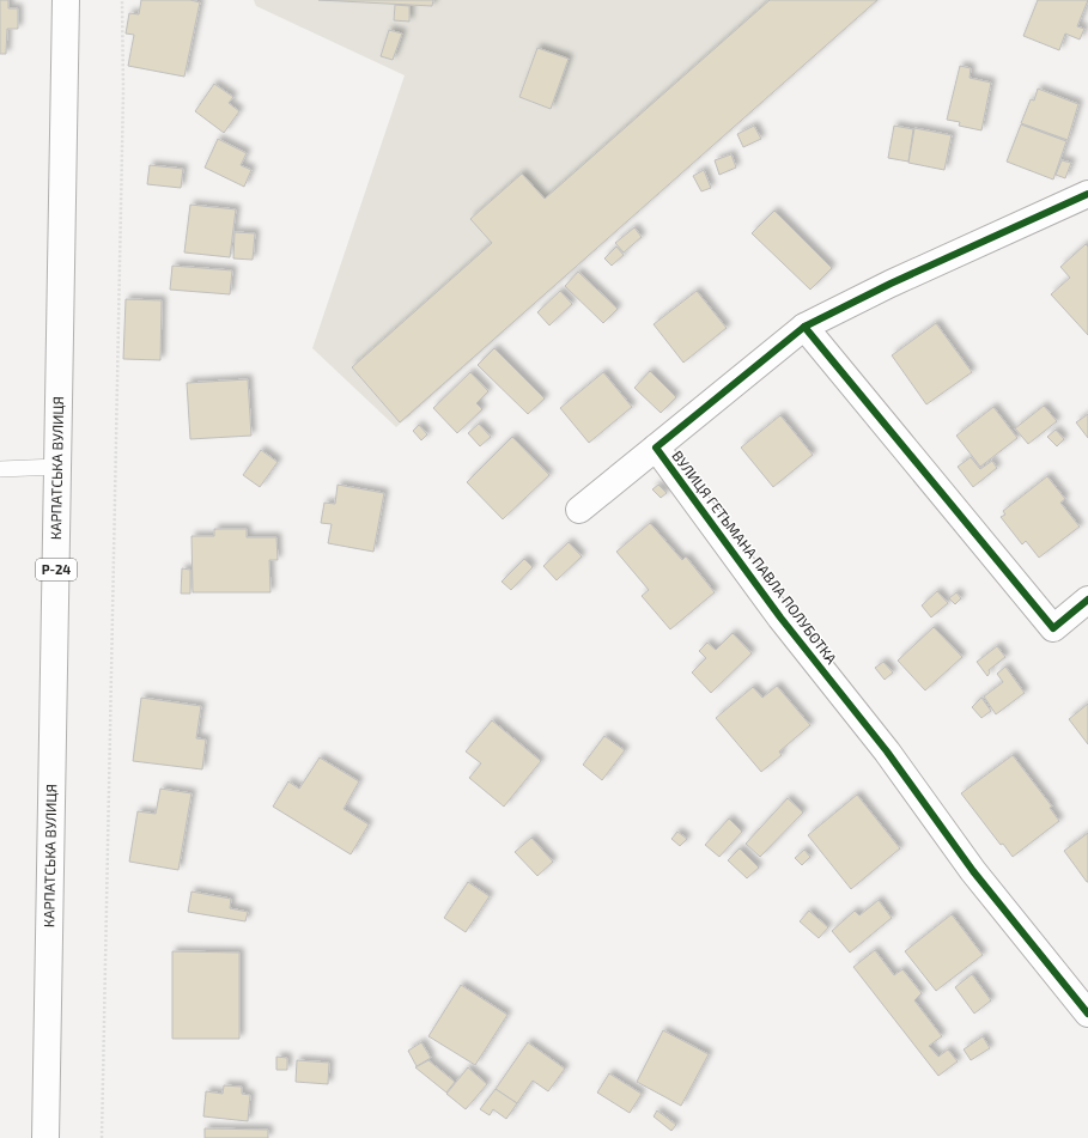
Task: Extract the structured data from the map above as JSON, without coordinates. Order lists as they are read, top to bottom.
{
  "streets": {
    "street": ["КАРПАТСЬКА ВУЛИЦЯ", "ВУЛИЦЯ ГЕТЬМАНА ПАВЛА ПОЛУБОТКА", "Р-24"]
  }
}
